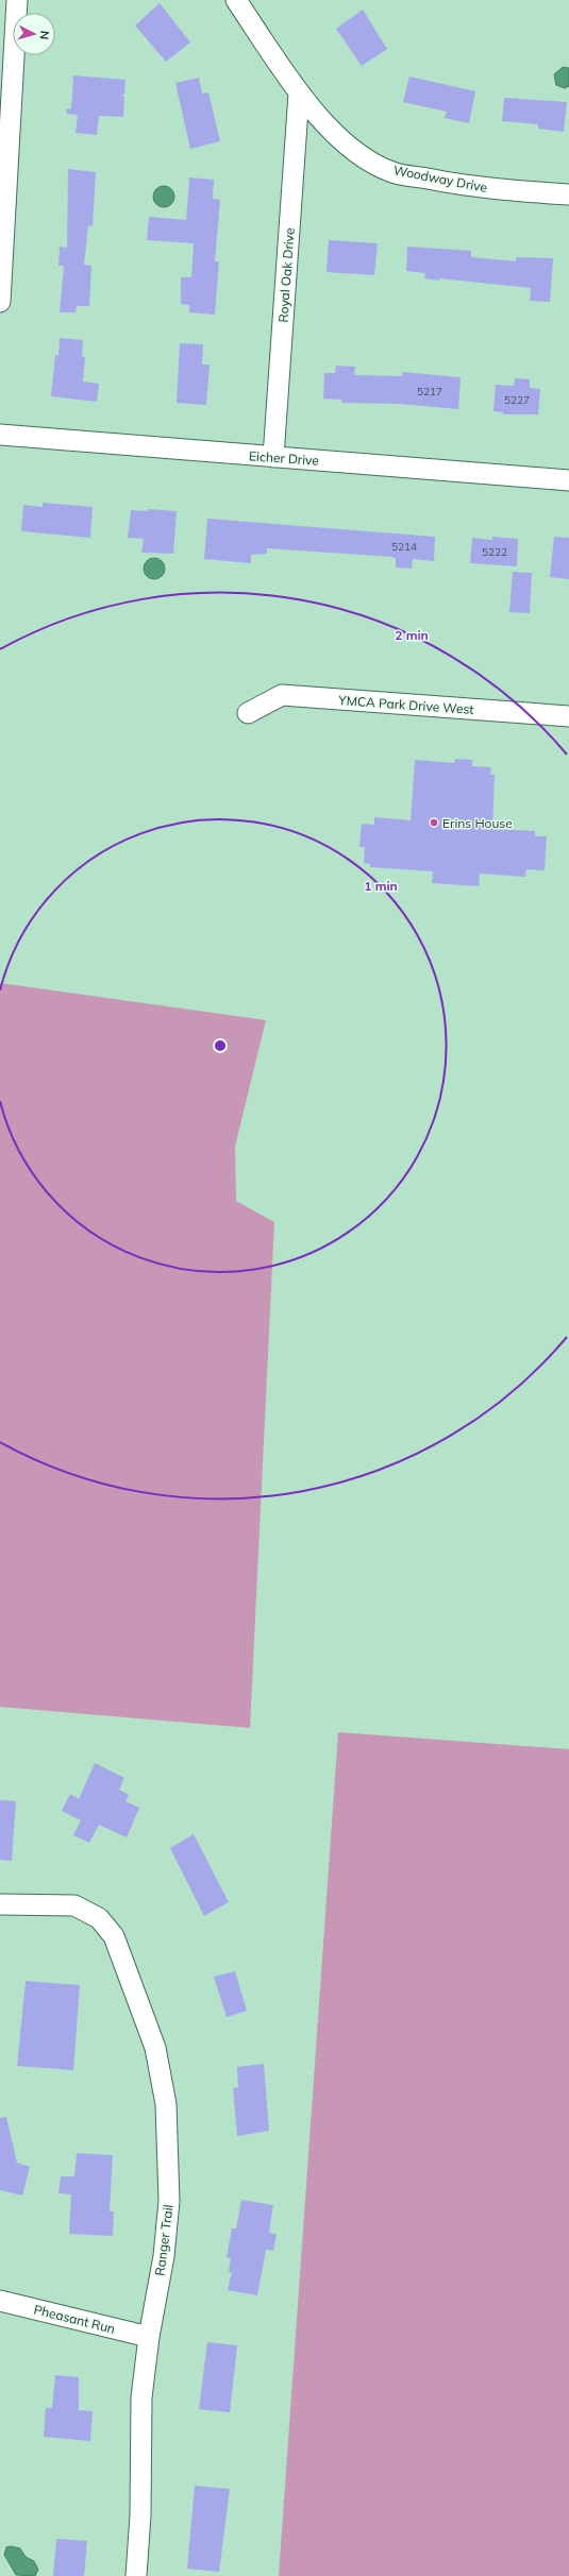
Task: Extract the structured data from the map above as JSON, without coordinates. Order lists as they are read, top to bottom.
{
  "streets": {
    "street": [
      "Woodway Drive",
      "Royal Oak Drive",
      "Eicher Drive",
      "YMCA Park Drive West",
      "Ranger Trail",
      "Pheasant Run"
    ]
  },
  "crossings": [
    ["Woodway Drive", "Royal Oak Drive"],
    ["Royal Oak Drive", "Eicher Drive"],
    ["Ranger Trail", "Pheasant Run"]
  ],
  "places": ["Erins House"],
  "house_numbers": [
    "5217",
    "5227",
    "5214",
    "5222"
  ],
  "north": "right",
  "rings": ["2 min", "1 min"]
}
